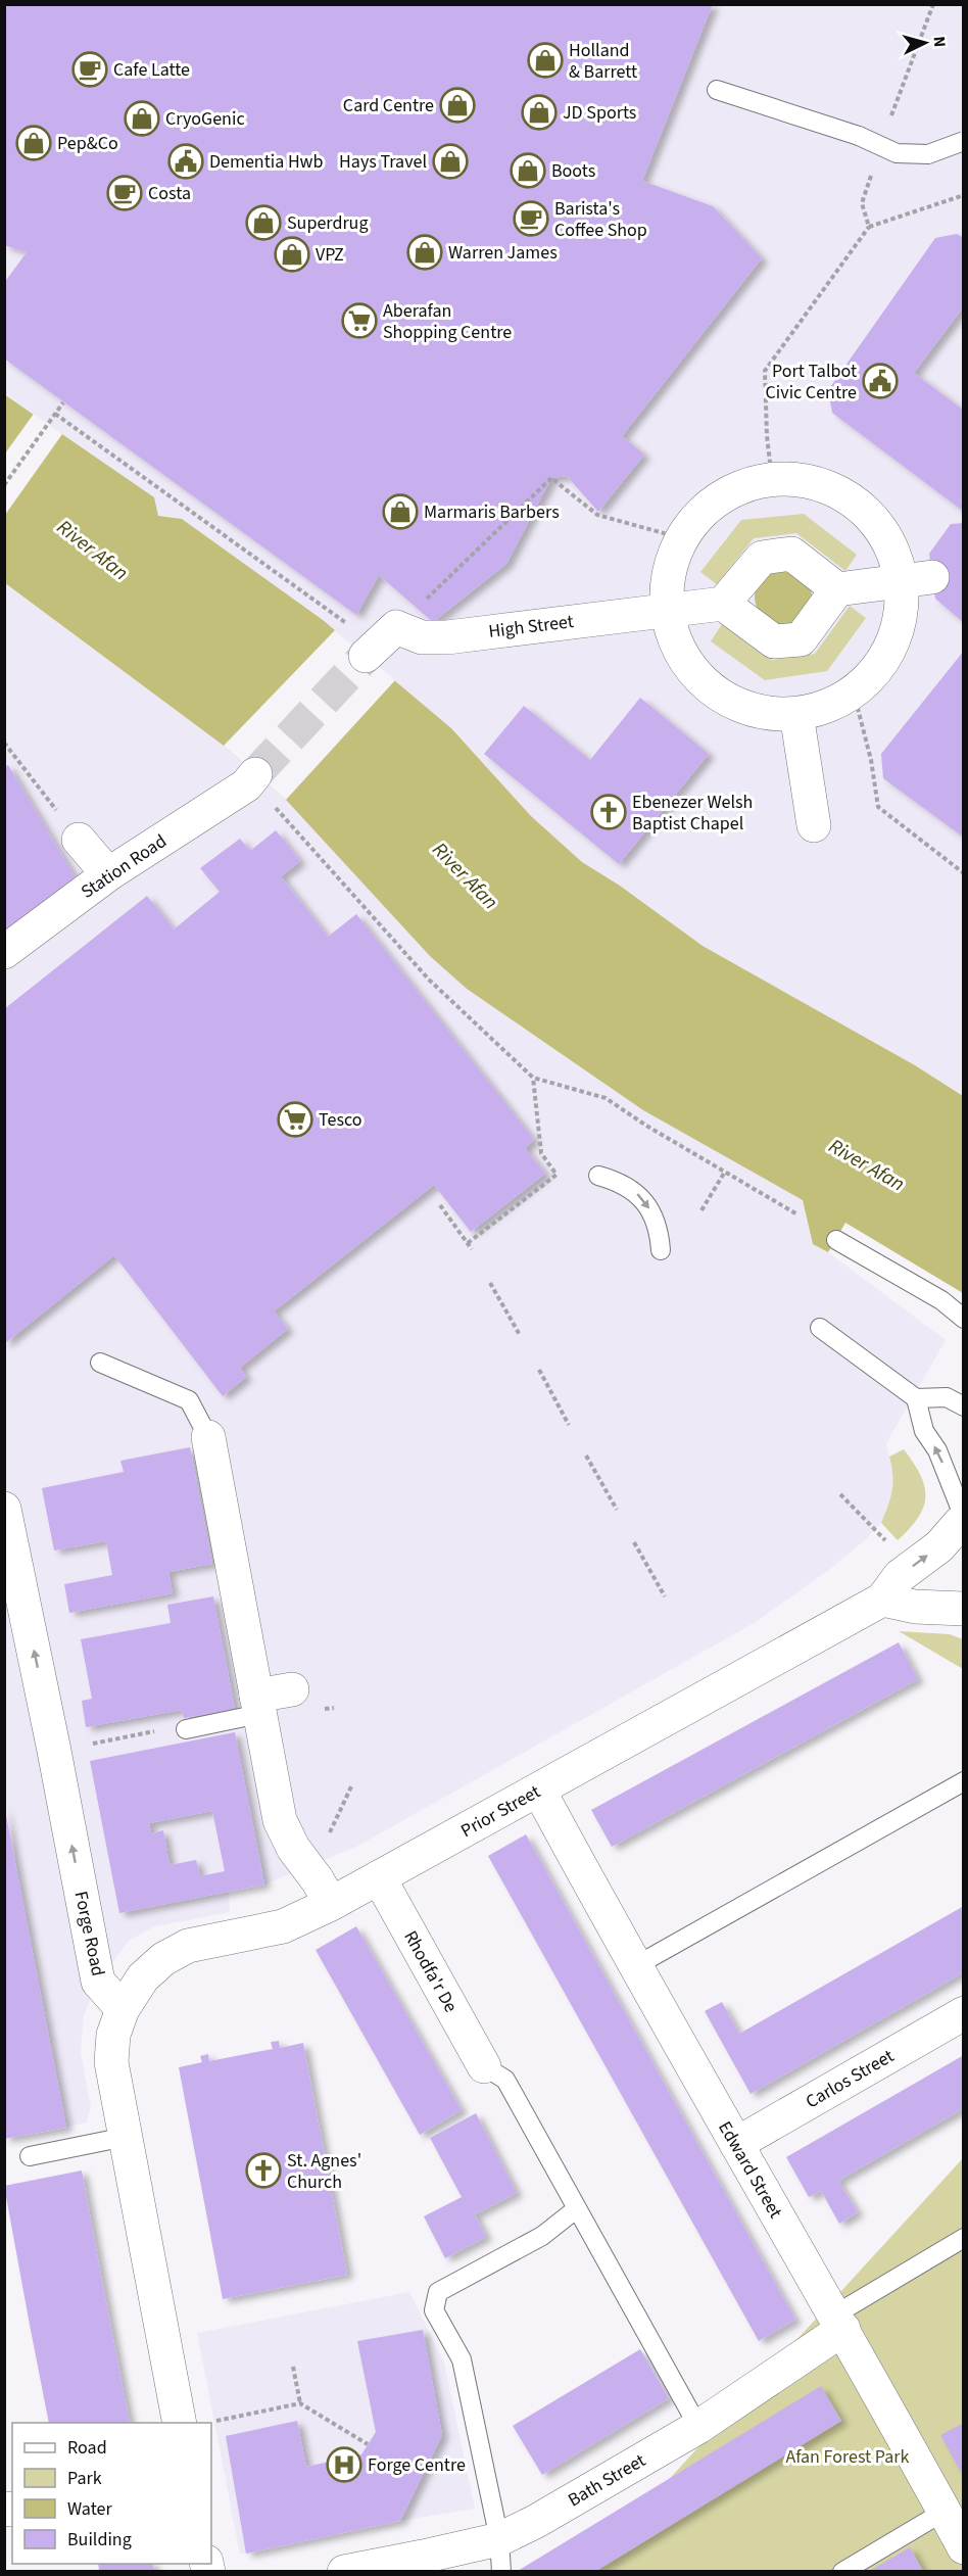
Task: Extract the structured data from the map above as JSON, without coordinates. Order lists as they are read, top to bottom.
{
  "streets": {
    "street": [
      "High Street",
      "Station Road",
      "Prior Street",
      "Forge Road",
      "Rhodfa'r De",
      "Carlos Street",
      "Edward Street",
      "Bath Street"
    ]
  },
  "crossings": [
    ["Prior Street", "Forge Road"],
    ["Prior Street", "Rhodfa'r De"],
    ["Prior Street", "Edward Street"],
    ["Carlos Street", "Edward Street"],
    ["Edward Street", "Bath Street"]
  ],
  "water": ["River Afan"],
  "parks": ["Afan Forest Park"],
  "places": {
    "shop": [
      "Holland & Barrett",
      "Card Centre",
      "JD Sports",
      "CryoGenic",
      "Pep&Co",
      "Hays Travel",
      "Boots",
      "Superdrug",
      "Warren James",
      "VPZ",
      "Marmaris Barbers"
    ],
    "cafe": ["Cafe Latte", "Costa", "Barista's Coffee Shop"],
    "public building": ["Dementia Hwb", "Port Talbot Civic Centre"],
    "supermarket": ["Aberafan Shopping Centre", "Tesco"],
    "church": ["Ebenezer Welsh Baptist Chapel", "St. Agnes' Church"],
    "hospital": ["Forge Centre"]
  },
  "legend": [
    "Road",
    "Park",
    "Water",
    "Building"
  ],
  "north": "right"
}
